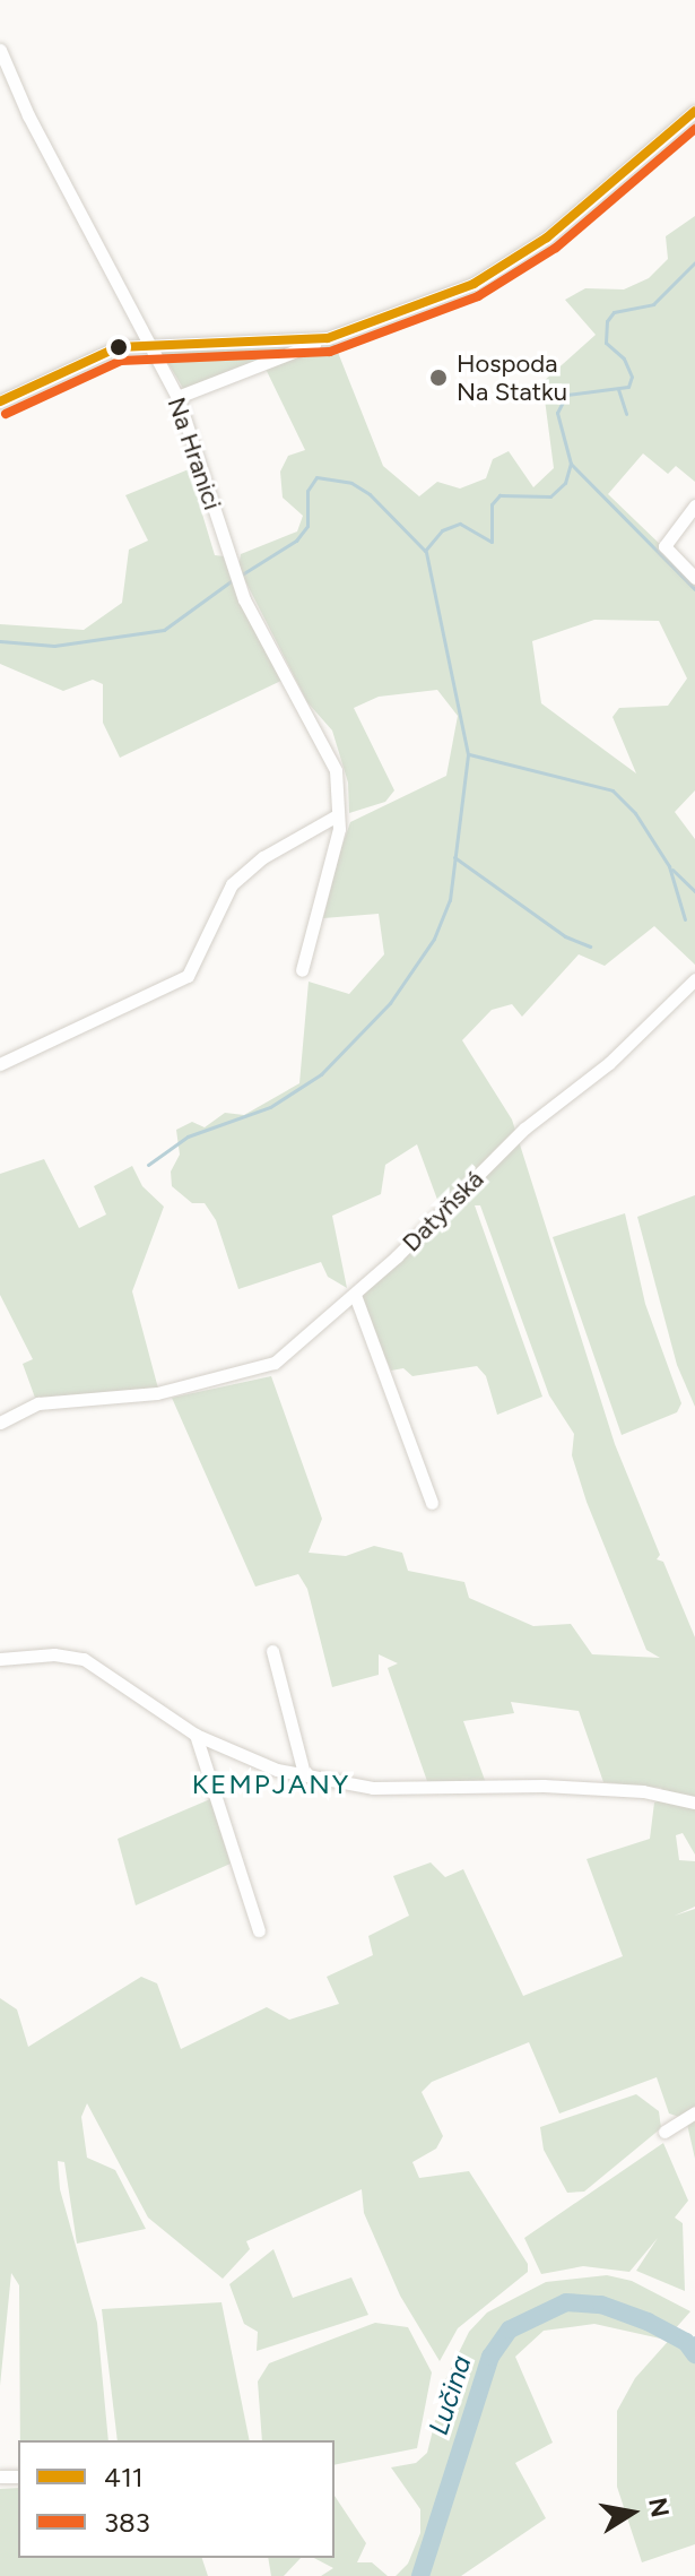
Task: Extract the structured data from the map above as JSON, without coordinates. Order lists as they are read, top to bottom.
{
  "streets": {
    "street": ["Na Hranici", "Datyňská"]
  },
  "districts": ["KEMPJANY"],
  "water": ["Lučina"],
  "places": ["Hospoda Na Statku"],
  "lines": ["transit line 411", "transit line 383"],
  "legend": ["411", "383"],
  "north": "right"
}
